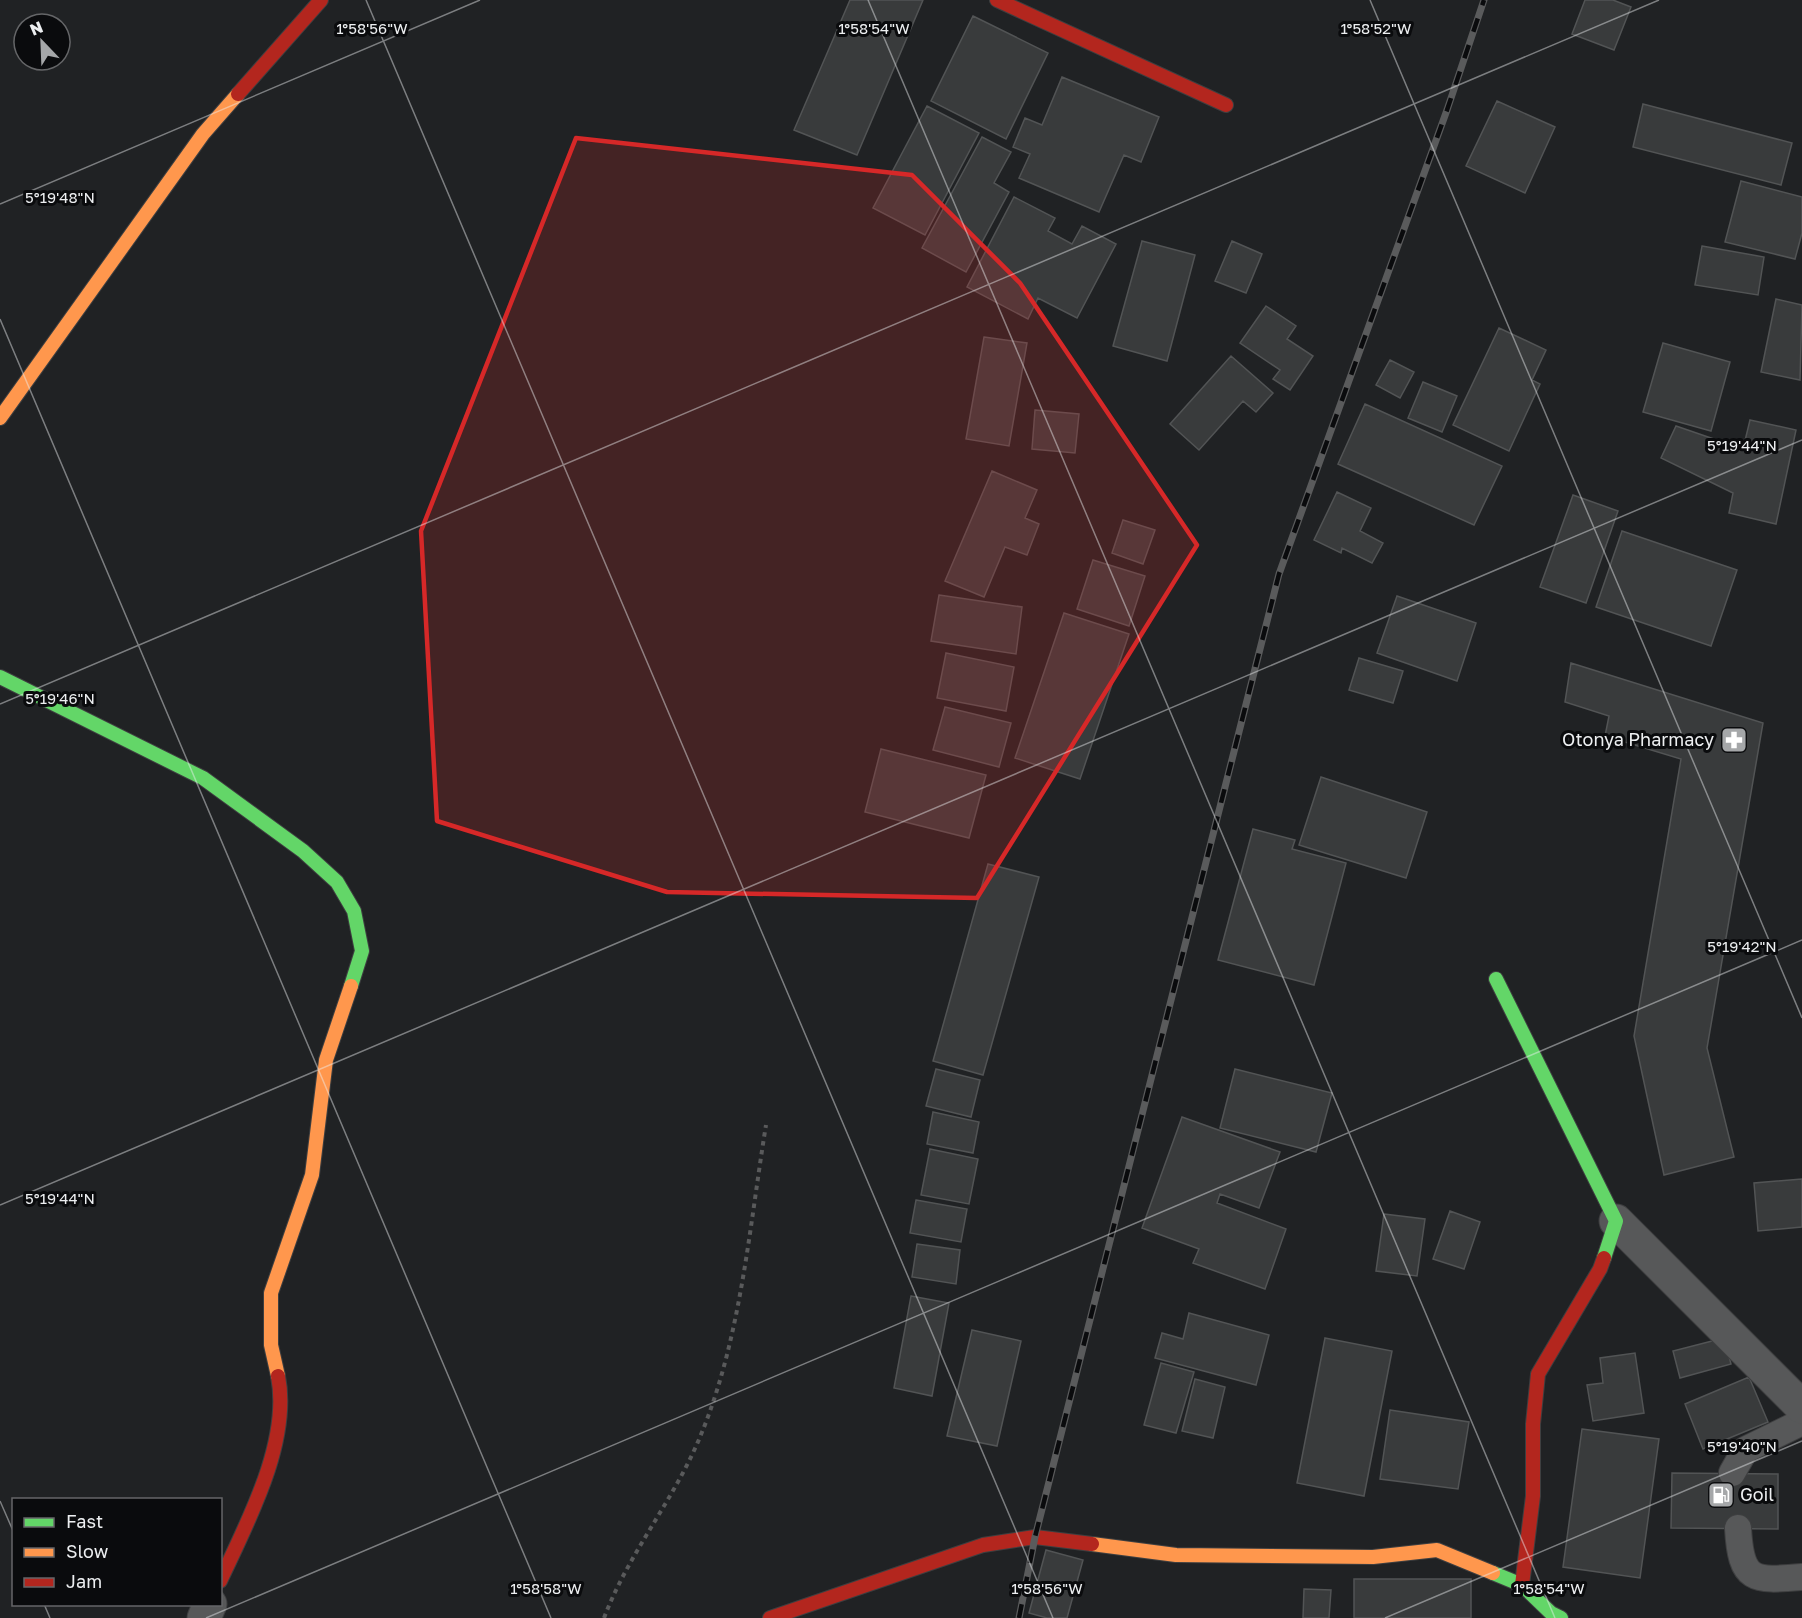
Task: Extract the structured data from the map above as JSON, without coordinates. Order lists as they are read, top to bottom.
{
  "places": {
    "pharmacy": ["Otonya Pharmacy"],
    "fuel station": ["Goil"]
  },
  "legend": ["Fast", "Slow", "Jam"],
  "north": "top left",
  "coordinates": [
    "1°58'56\"W",
    "1°58'54\"W",
    "1°58'52\"W",
    "5°19'48\"N",
    "5°19'44\"N",
    "5°19'46\"N",
    "5°19'42\"N",
    "5°19'40\"N",
    "1°58'58\"W"
  ]
}
